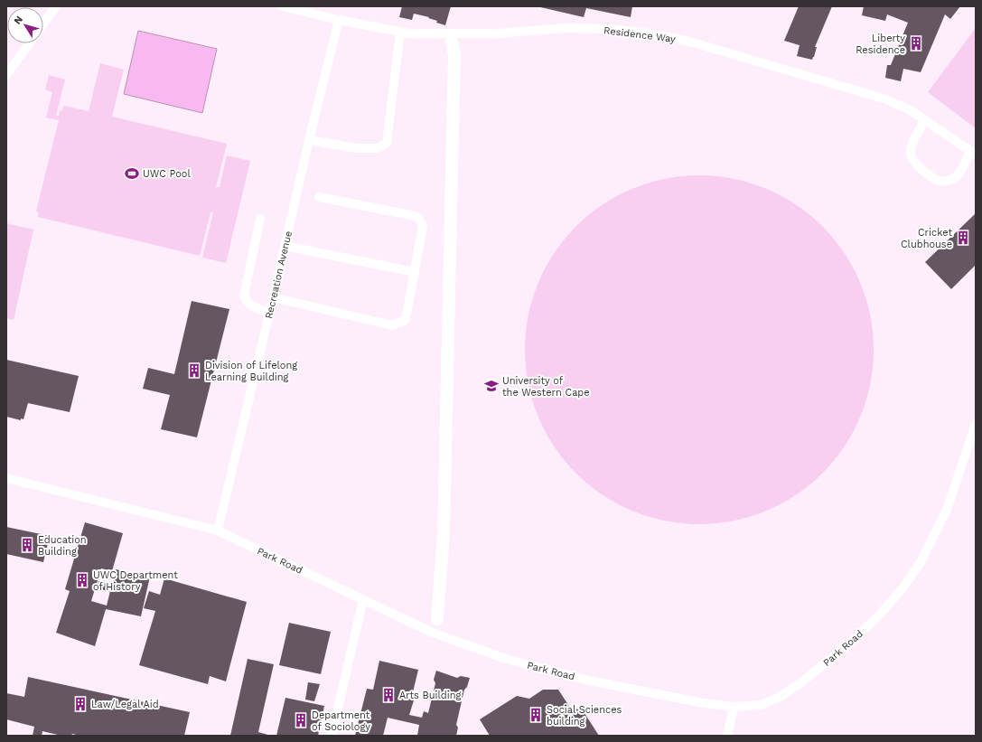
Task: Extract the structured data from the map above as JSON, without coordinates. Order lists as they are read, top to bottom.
{
  "streets": {
    "lane": ["Residence Way", "Recreation Avenue", "Park Road"]
  },
  "crossings": [
    ["Residence Way", "Recreation Avenue"],
    ["Recreation Avenue", "Park Road"]
  ],
  "places": {
    "building": [
      "Liberty Residence",
      "Cricket Clubhouse",
      "Division of Lifelong Learning Building",
      "Education Building",
      "UWC Department of History",
      "Arts Building",
      "Law/Legal Aid",
      "Social Sciences building",
      "Department of Sociology"
    ],
    "sports": ["UWC Pool"],
    "school or university": ["University of the Western Cape"]
  },
  "north": "top left"
}
